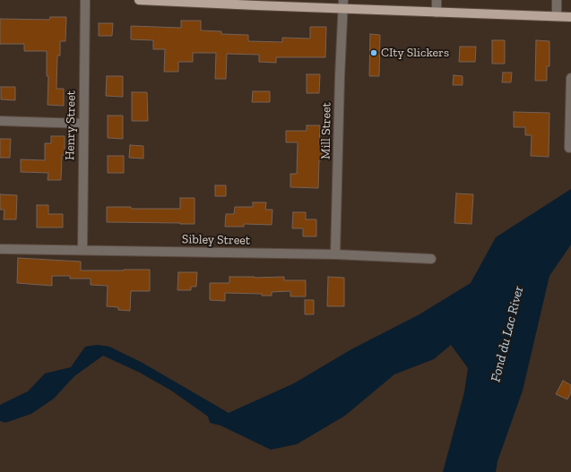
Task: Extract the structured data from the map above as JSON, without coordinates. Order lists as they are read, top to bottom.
{
  "streets": {
    "street": ["Henry Street", "Mill Street", "Sibley Street"]
  },
  "crossings": [
    ["Henry Street", "Sibley Street"],
    ["Mill Street", "Sibley Street"]
  ],
  "water": ["Fond du Lac River"],
  "places": ["CIty Slickers"]
}
